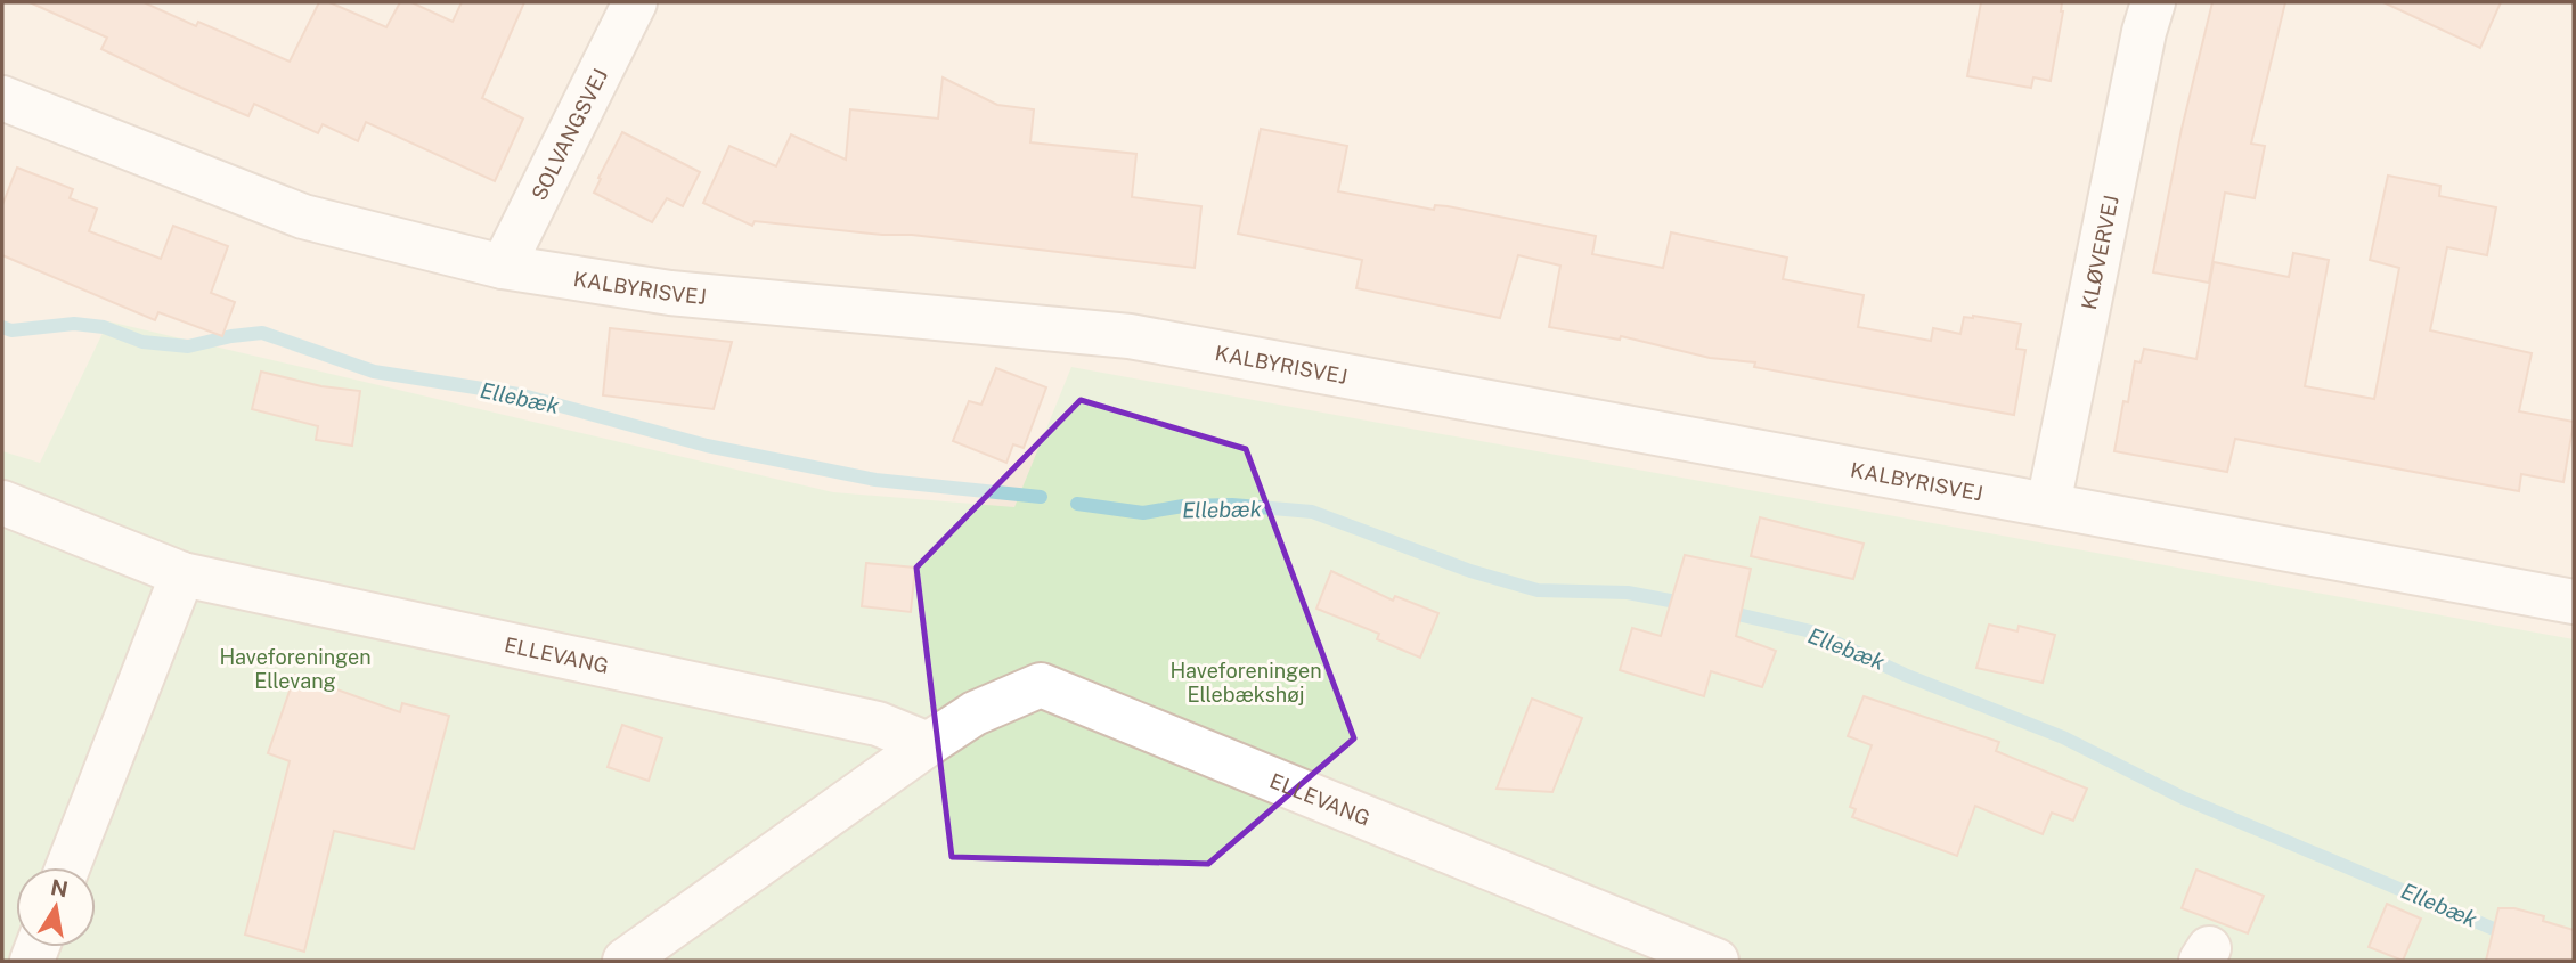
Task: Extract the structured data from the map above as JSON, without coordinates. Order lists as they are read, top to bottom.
{
  "streets": {
    "street": [
      "SOLVANGSVEJ",
      "KLØVERVEJ",
      "KALBYRISVEJ",
      "ELLEVANG"
    ]
  },
  "crossings": [
    ["SOLVANGSVEJ", "KALBYRISVEJ"],
    ["KLØVERVEJ", "KALBYRISVEJ"]
  ],
  "water": ["Ellebæk"],
  "parks": ["Haveforeningen Ellevang", "Haveforeningen Ellebækshøj"],
  "north": "top"
}
